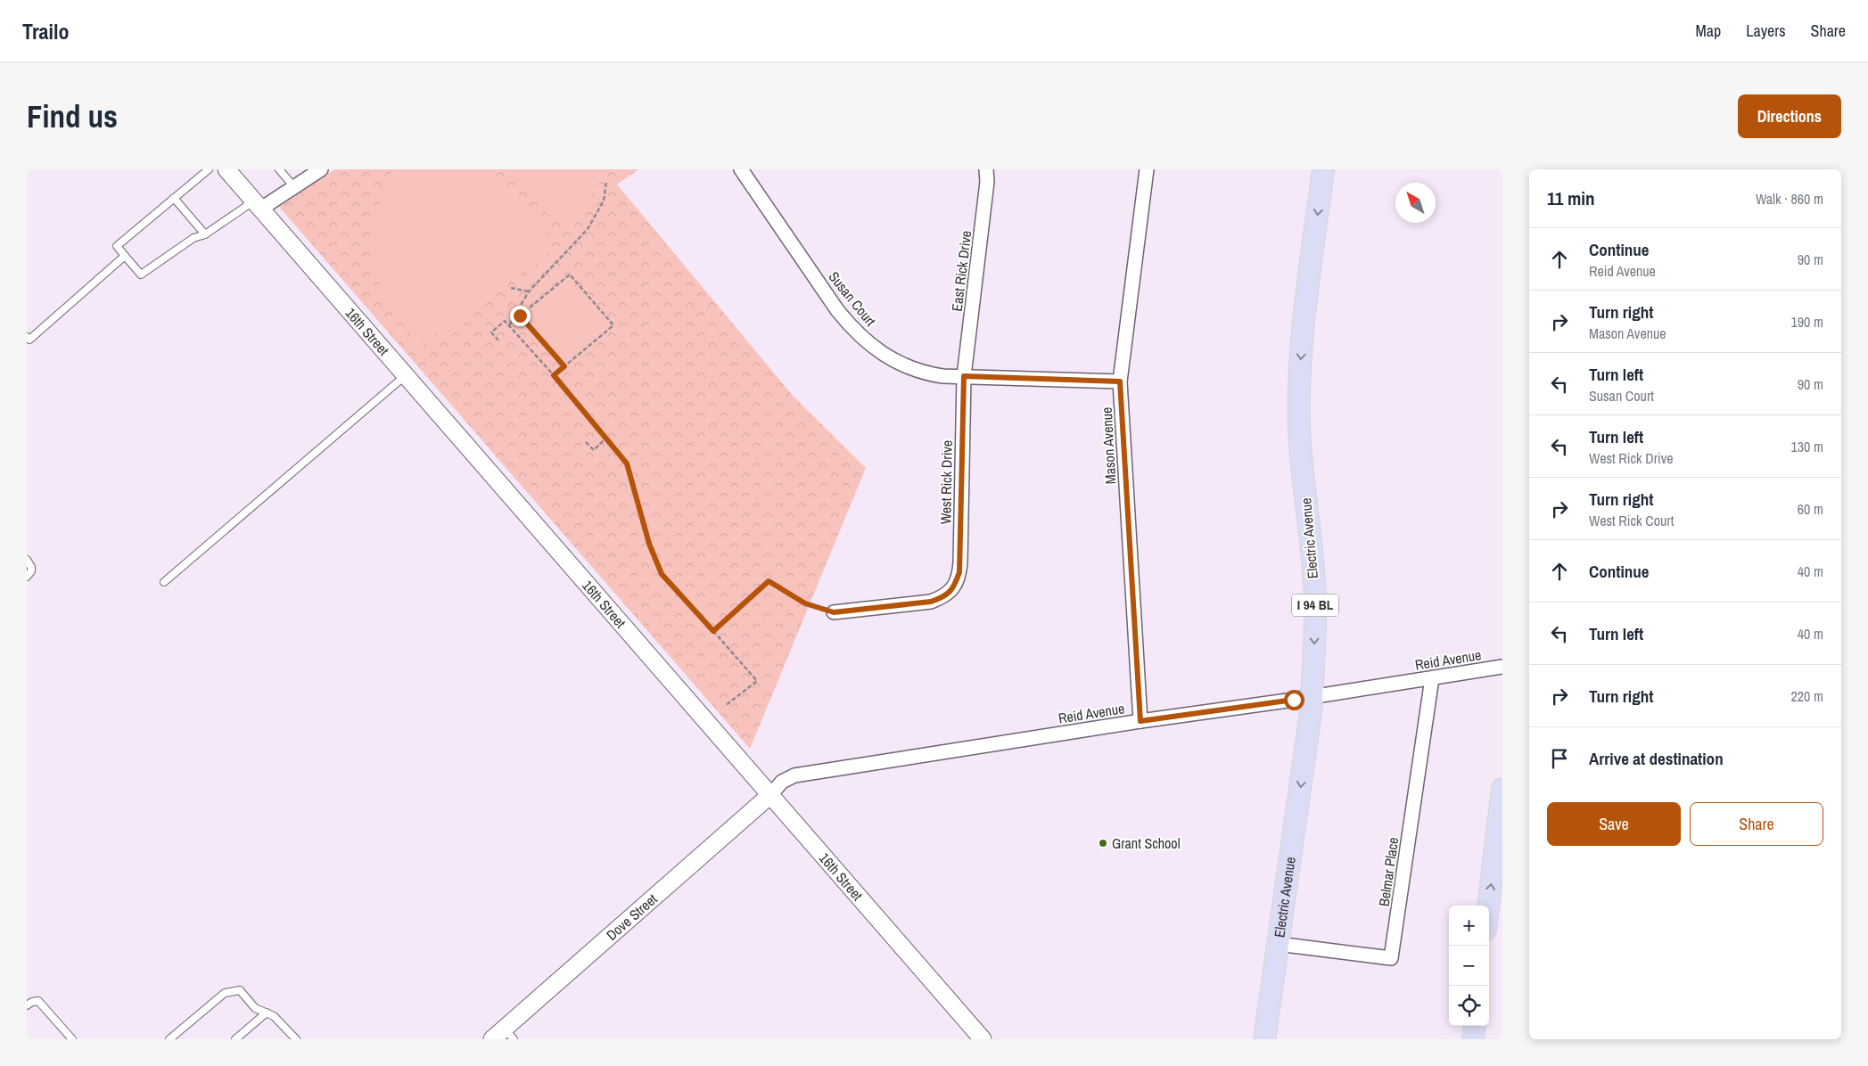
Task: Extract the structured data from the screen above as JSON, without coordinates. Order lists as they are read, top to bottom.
{
  "streets": {
    "main road": ["Electric Avenue", "I 94 BL"],
    "street": [
      "East Rick Drive",
      "Susan Court",
      "16th Street",
      "Mason Avenue",
      "West Rick Drive",
      "Reid Avenue",
      "Belmar Place",
      "Dove Street"
    ]
  },
  "crossings": [
    ["East Rick Drive", "Susan Court"],
    ["East Rick Drive", "West Rick Drive"],
    ["Susan Court", "Mason Avenue"],
    ["Susan Court", "West Rick Drive"],
    ["16th Street", "Reid Avenue"],
    ["16th Street", "Dove Street"],
    ["Mason Avenue", "Reid Avenue"],
    ["Electric Avenue", "Reid Avenue"],
    ["Electric Avenue", "Belmar Place"],
    ["Reid Avenue", "Belmar Place"],
    ["Reid Avenue", "Dove Street"]
  ],
  "one_way": ["Electric Avenue"],
  "places": ["Grant School"],
  "north": "top left",
  "page": {
    "header": "Trailo",
    "nav": ["Map", "Layers", "Share"],
    "buttons": [
      "Directions",
      ["Save", "Share"]
    ],
    "title": "Find us",
    "heading": ["11 min", "Walk · 860 m"],
    "list": [
      ["Continue", "Reid Avenue", "90 m"],
      ["Turn right", "Mason Avenue", "190 m"],
      ["Turn left", "Susan Court", "90 m"],
      ["Turn left", "West Rick Drive", "130 m"],
      ["Turn right", "West Rick Court", "60 m"],
      ["Continue", "40 m"],
      ["Turn left", "40 m"],
      ["Turn right", "220 m"],
      "Arrive at destination"
    ],
    "map_buttons": ["+", "−"]
  }
}
